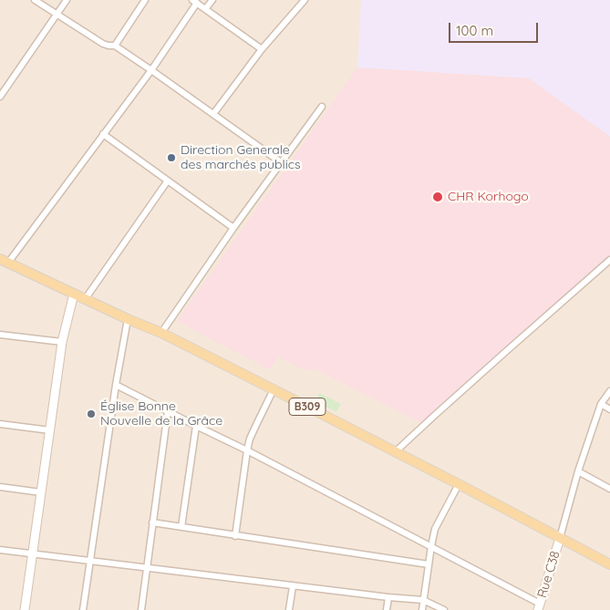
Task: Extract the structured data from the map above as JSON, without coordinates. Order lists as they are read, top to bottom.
{
  "streets": {
    "main road": ["B309"],
    "street": ["Rue C38"]
  },
  "crossings": [
    ["B309", "Rue C38"]
  ],
  "places": ["Direction Generale des marchés publics", "CHR Korhogo", "Église Bonne Nouvelle de la Grâce"],
  "scale_bar": "100 m"
}
